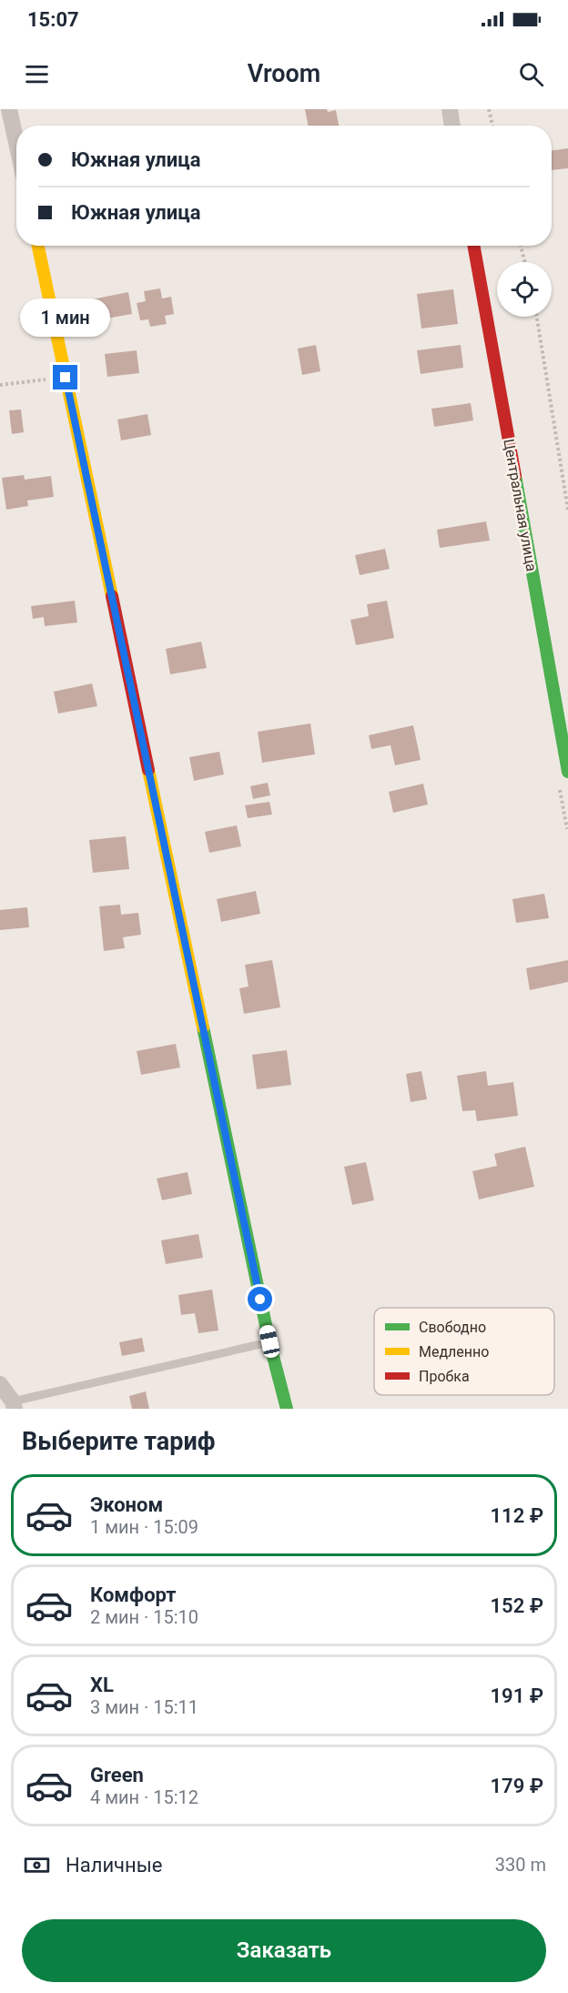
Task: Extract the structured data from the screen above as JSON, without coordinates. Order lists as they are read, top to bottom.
{
  "streets": {
    "street": ["Центральная улица"]
  },
  "legend": ["Свободно", "Медленно", "Пробка"],
  "page": {
    "status": "15:07",
    "header": "Vroom",
    "banner": ["Южная улица", "Южная улица"],
    "bubble": "1 мин",
    "heading": "Выберите тариф",
    "list": [
      {
        "name": "Эконом",
        "note": "1 мин · 15:09",
        "value": "112 ₽"
      },
      {
        "name": "Комфорт",
        "note": "2 мин · 15:10",
        "value": "152 ₽"
      },
      {
        "name": "XL",
        "note": "3 мин · 15:11",
        "value": "191 ₽"
      },
      {
        "name": "Green",
        "note": "4 мин · 15:12",
        "value": "179 ₽"
      }
    ],
    "pay": ["Наличные", "330 m"],
    "buttons": "Заказать"
  }
}
